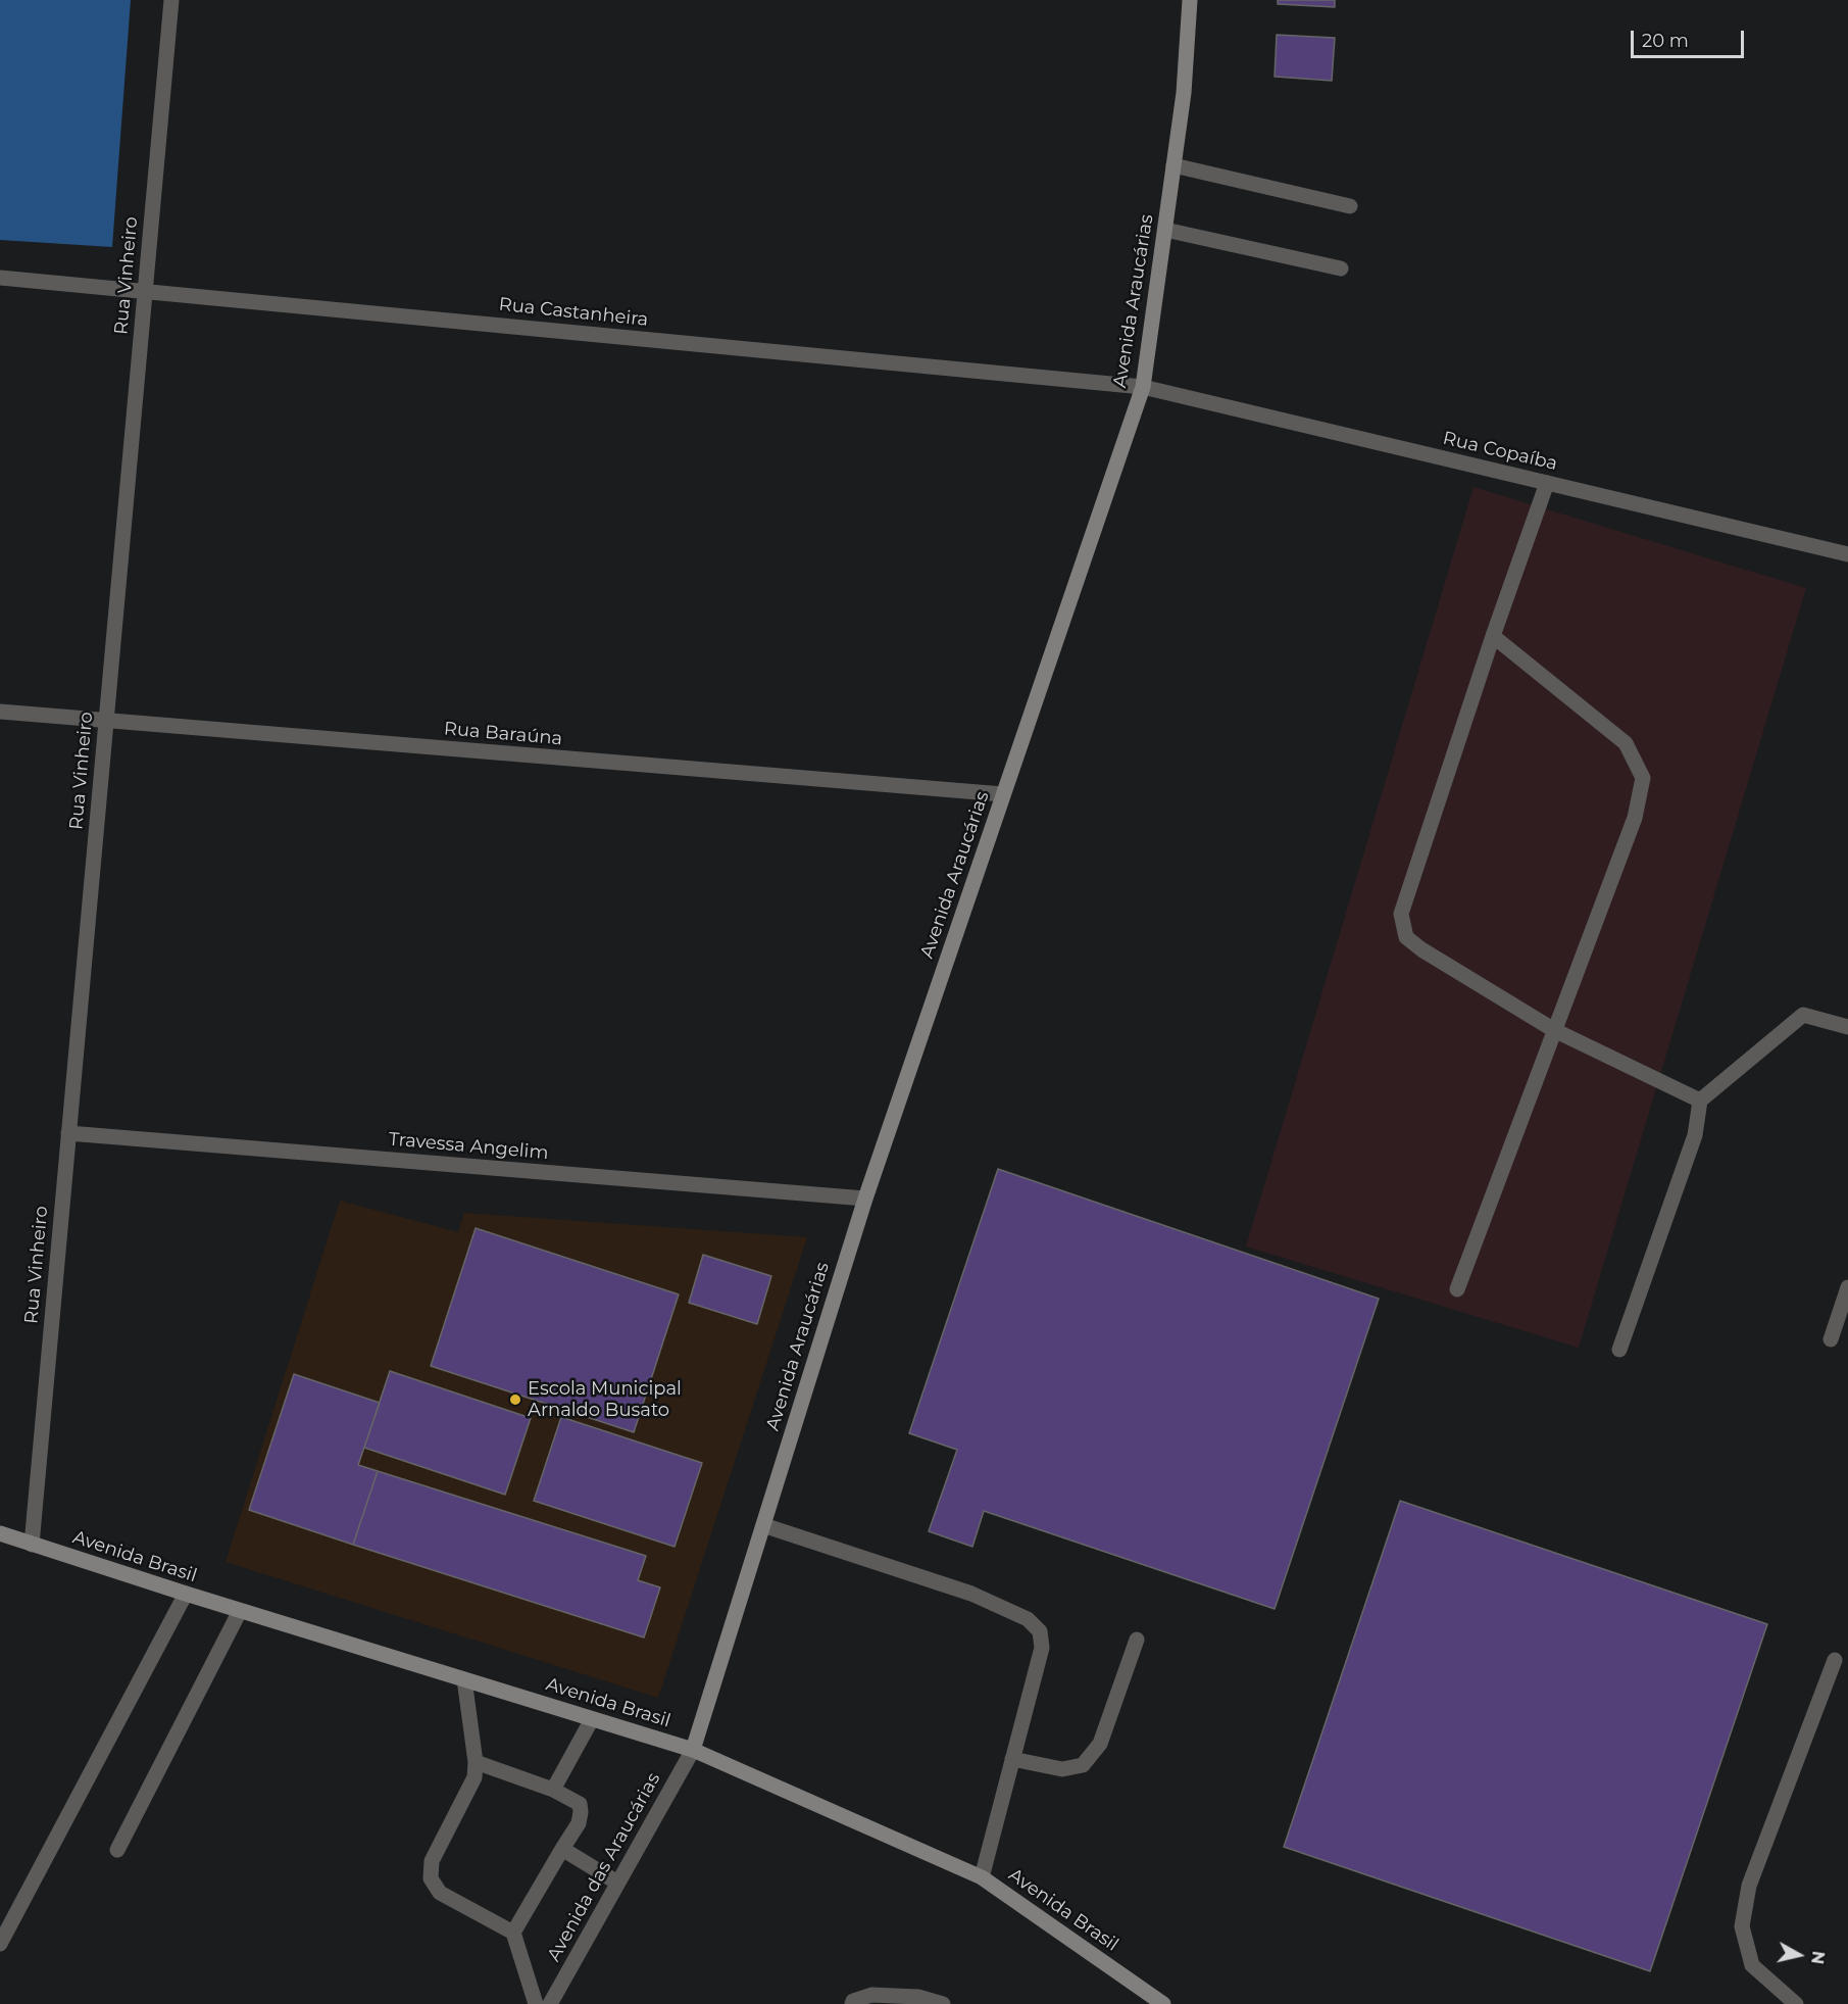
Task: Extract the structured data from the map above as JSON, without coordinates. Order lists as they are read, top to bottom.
{
  "streets": {
    "main road": ["Avenida Araucárias", "Avenida Brasil"],
    "street": [
      "Rua Vinheiro",
      "Rua Castanheira",
      "Rua Copaíba",
      "Rua Baraúna",
      "Travessa Angelim",
      "Avenida das Araucárias"
    ]
  },
  "crossings": [
    ["Rua Vinheiro", "Rua Castanheira"],
    ["Rua Vinheiro", "Rua Baraúna"],
    ["Rua Vinheiro", "Travessa Angelim"],
    ["Rua Vinheiro", "Avenida Brasil"],
    ["Avenida Araucárias", "Rua Castanheira"],
    ["Avenida Araucárias", "Rua Copaíba"],
    ["Avenida Araucárias", "Rua Baraúna"],
    ["Avenida Araucárias", "Travessa Angelim"],
    ["Avenida Araucárias", "Avenida Brasil"],
    ["Avenida Araucárias", "Avenida das Araucárias"],
    ["Rua Castanheira", "Rua Copaíba"],
    ["Avenida Brasil", "Avenida das Araucárias"]
  ],
  "places": ["Escola Municipal Arnaldo Busato"],
  "scale_bar": "20 m",
  "north": "right"
}
